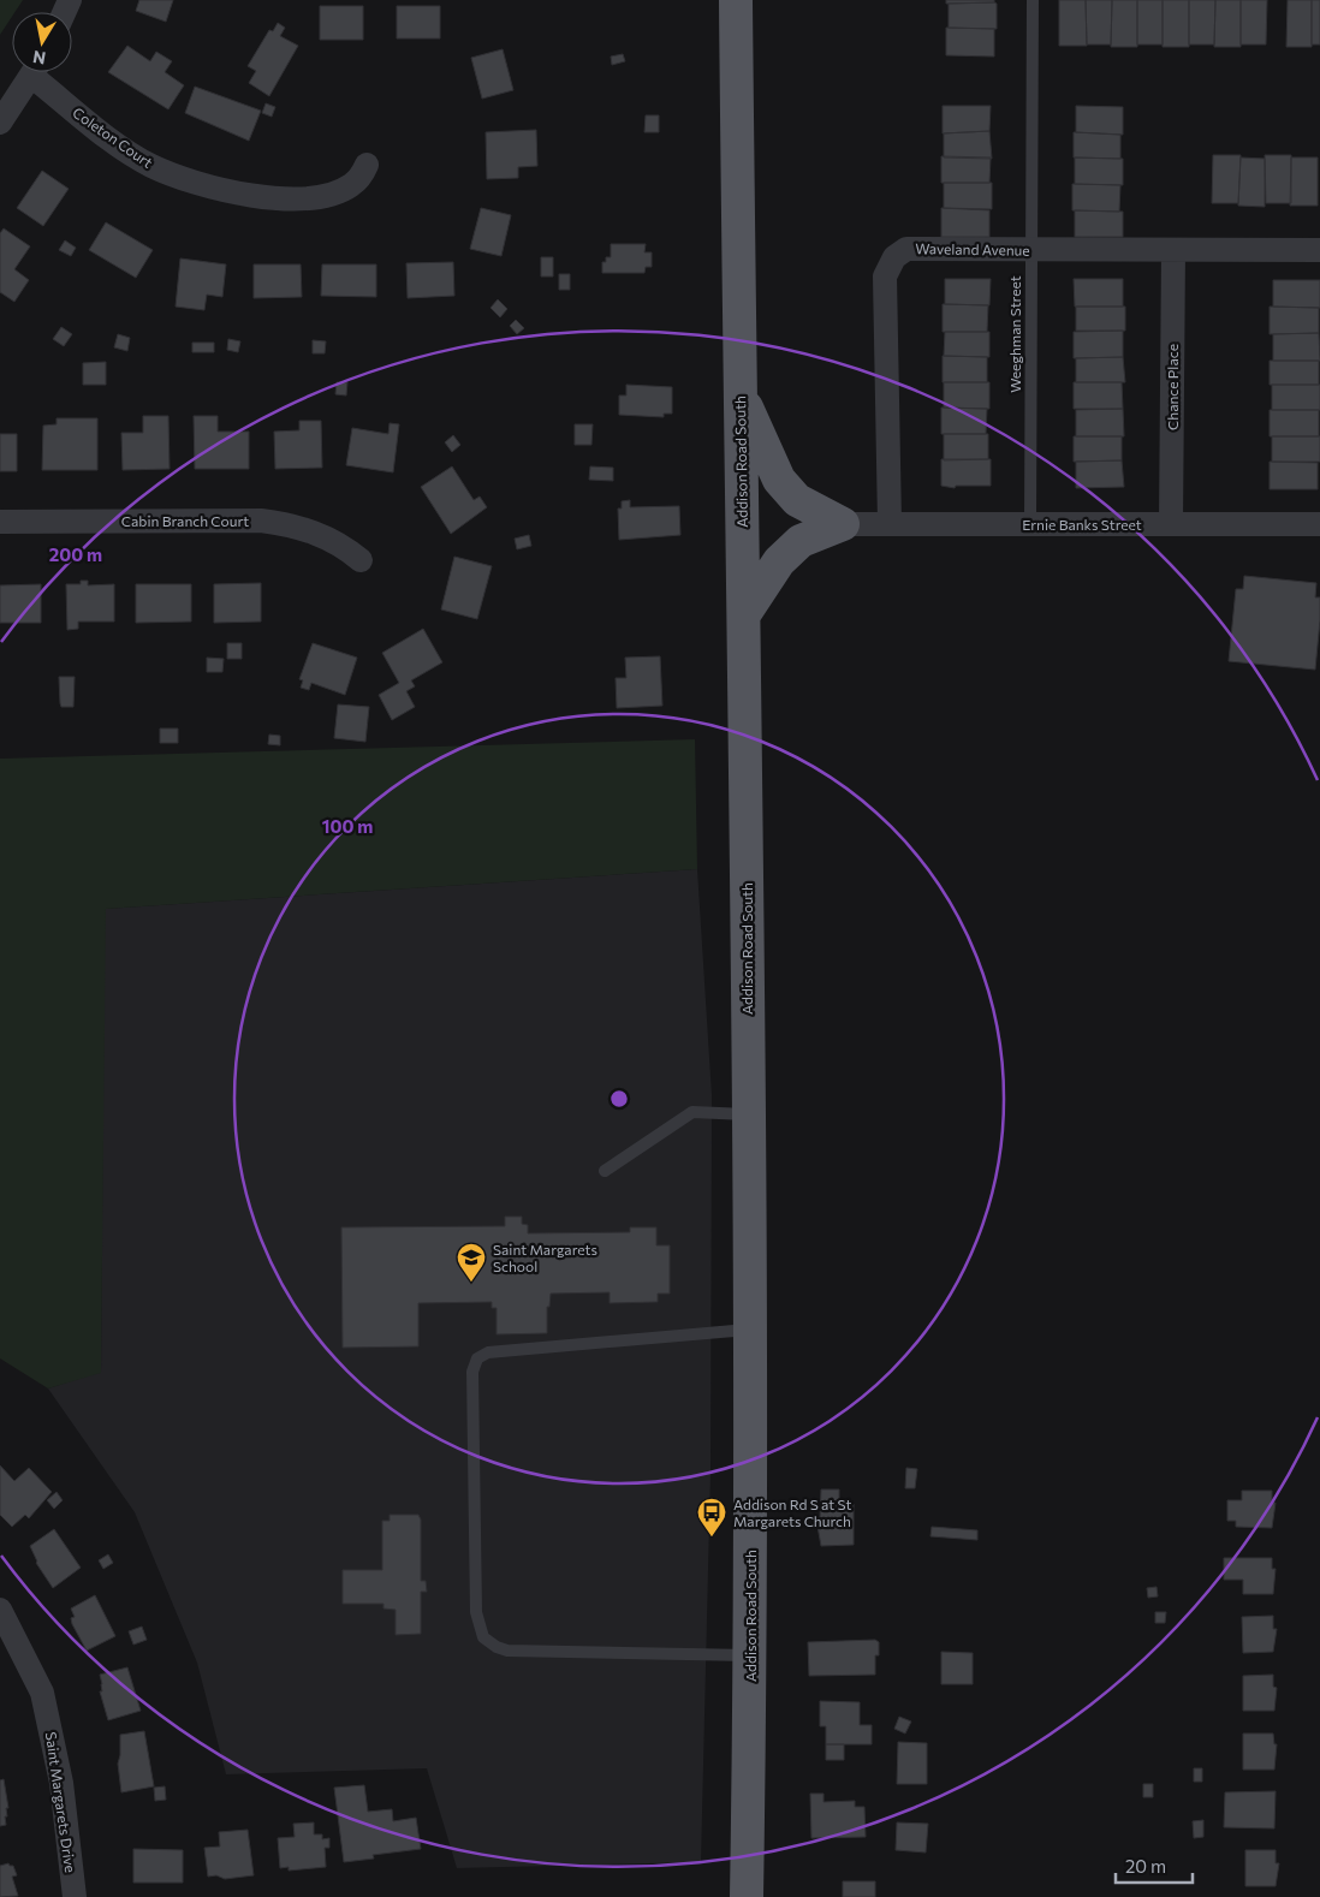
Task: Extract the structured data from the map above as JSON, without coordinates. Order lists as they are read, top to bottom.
{
  "streets": {
    "main road": ["Addison Road South"],
    "street": [
      "Coleton Court",
      "Waveland Avenue",
      "Chance Place",
      "Cabin Branch Court",
      "Ernie Banks Street",
      "Saint Margarets Drive"
    ],
    "lane": ["Weeghman Street"]
  },
  "crossings": [
    ["Waveland Avenue", "Weeghman Street"],
    ["Waveland Avenue", "Chance Place"],
    ["Waveland Avenue", "Ernie Banks Street"],
    ["Weeghman Street", "Ernie Banks Street"],
    ["Chance Place", "Ernie Banks Street"]
  ],
  "places": {
    "school or university": ["Saint Margarets School"],
    "bus stop": ["Addison Rd S at St Margarets Church"]
  },
  "scale_bar": "20 m",
  "north": "bottom",
  "rings": ["200 m", "100 m"]
}
